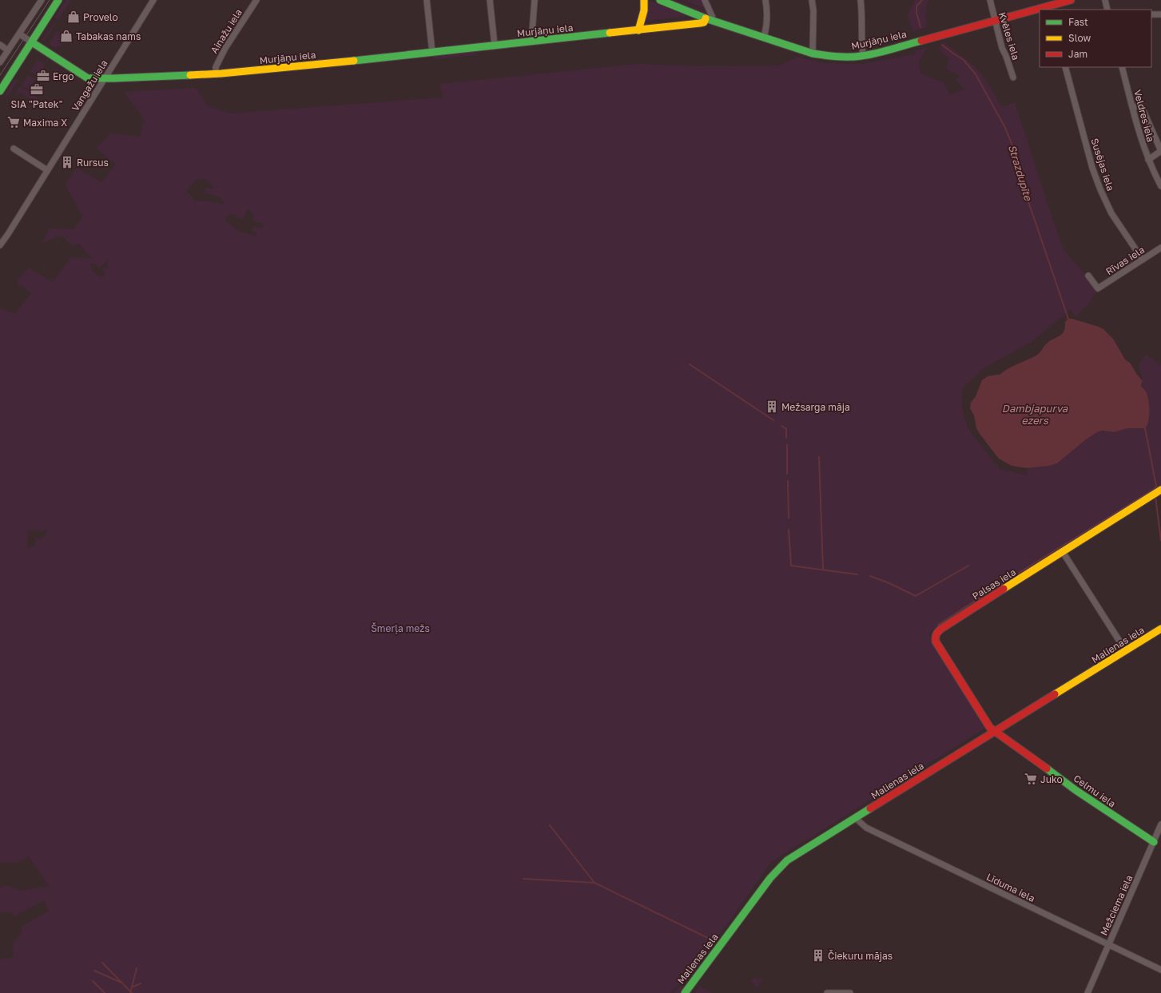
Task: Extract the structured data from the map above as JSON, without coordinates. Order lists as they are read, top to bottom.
{
  "streets": {
    "main road": [
      "Murjāņu iela",
      "Palsas iela",
      "Malienas iela",
      "Celmu iela"
    ],
    "street": [
      "Ainažu iela",
      "Kvēles iela",
      "Vangažu iela",
      "Veldres iela",
      "Susējas iela",
      "Rīvas iela",
      "Līduma iela",
      "Mežciema iela"
    ]
  },
  "crossings": [
    ["Murjāņu iela", "Ainažu iela"],
    ["Murjāņu iela", "Kvēles iela"],
    ["Murjāņu iela", "Vangažu iela"],
    ["Susējas iela", "Rīvas iela"],
    ["Palsas iela", "Malienas iela"],
    ["Palsas iela", "Celmu iela"],
    ["Malienas iela", "Celmu iela"],
    ["Malienas iela", "Līduma iela"],
    ["Celmu iela", "Mežciema iela"],
    ["Līduma iela", "Mežciema iela"]
  ],
  "water": ["Strazdupīte", "Dambjapurva ezers"],
  "parks": ["Šmerļa mežs"],
  "places": {
    "shop": ["Provelo", "Tabakas nams"],
    "office": ["Ergo", "SIA \"Patek\""],
    "supermarket": ["Maxima X", "Juko"],
    "building": ["Rursus", "Mežsarga māja", "Čiekuru mājas"]
  },
  "legend": ["Fast", "Slow", "Jam"]
}
